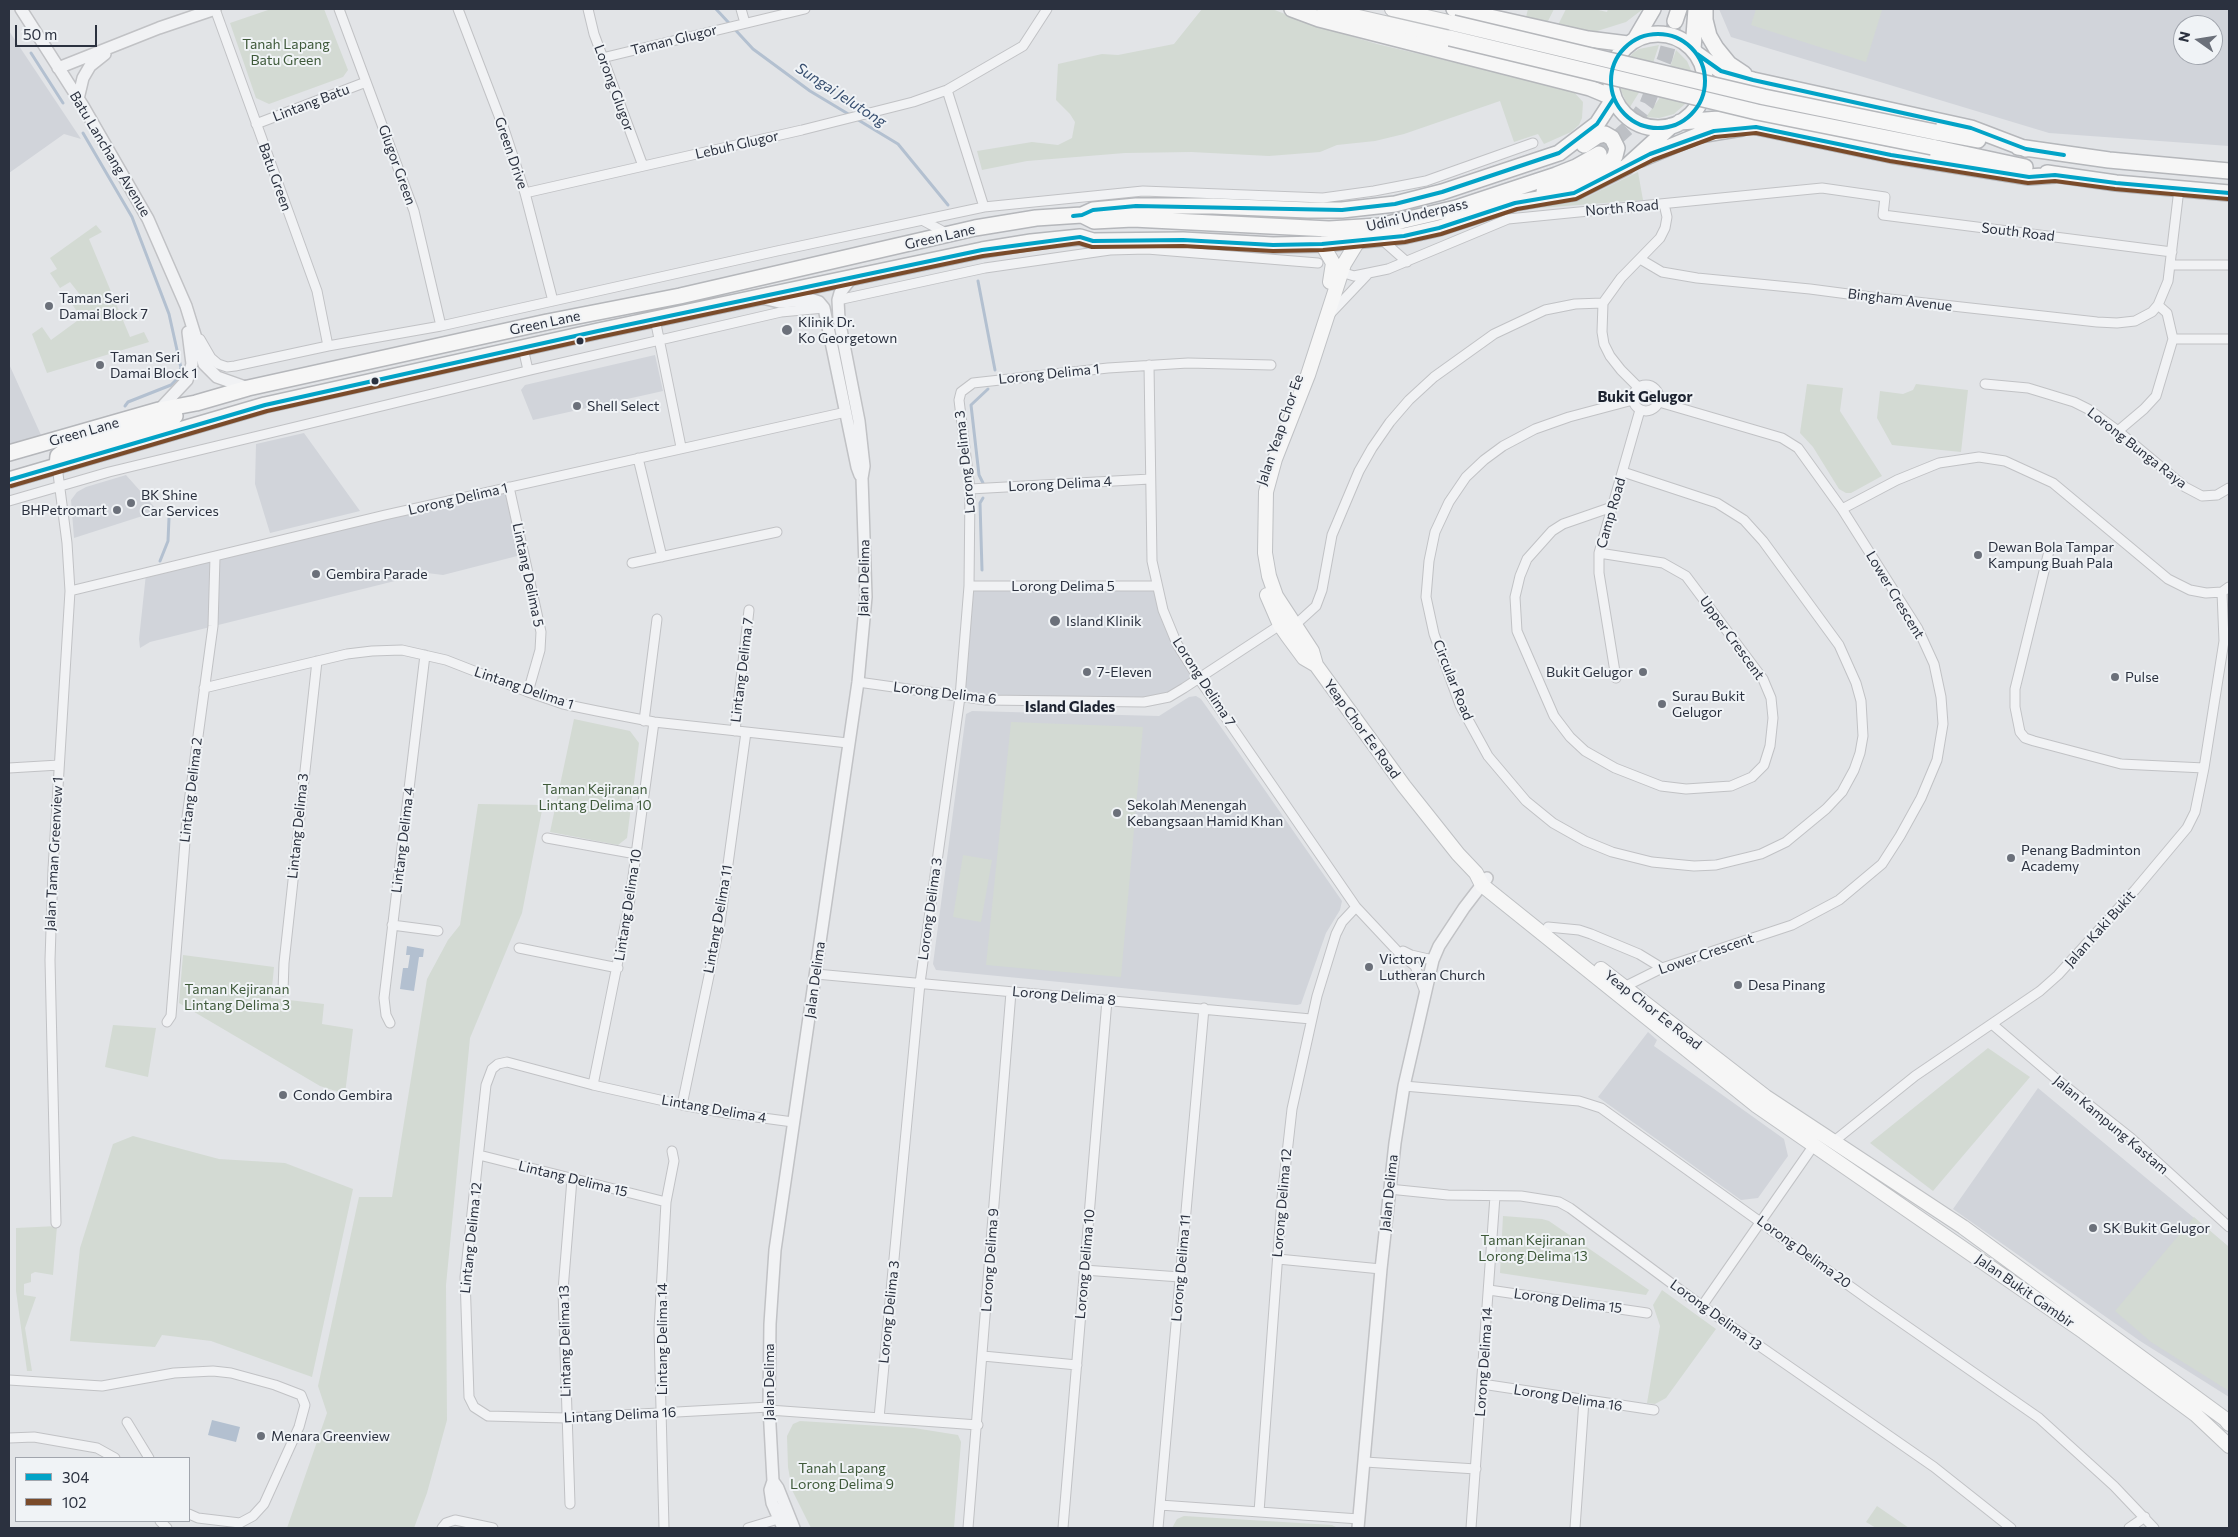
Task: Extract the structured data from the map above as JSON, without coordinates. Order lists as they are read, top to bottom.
{
  "streets": {
    "highway": ["Udini Underpass", "Green Lane"],
    "main road": ["Jalan Yeap Chor Ee", "Yeap Chor Ee Road", "Jalan Bukit Gambir"],
    "street": [
      "Taman Glugor",
      "Lorong Glugor",
      "Lintang Batu",
      "Lebuh Glugor",
      "Green Drive",
      "Batu Lanchang Avenue",
      "Glugor Green",
      "Batu Green",
      "North Road",
      "South Road",
      "Bingham Avenue",
      "Lorong Delima 1",
      "Lorong Bunga Raya",
      "Lorong Delima 3",
      "Lorong Delima 4",
      "Camp Road",
      "Lintang Delima 5",
      "Jalan Delima",
      "Lorong Delima 5",
      "Lower Crescent",
      "Upper Crescent",
      "Lintang Delima 7",
      "Circular Road",
      "Lorong Delima 7",
      "Lintang Delima 1",
      "Lorong Delima 6",
      "Lintang Delima 2",
      "Lintang Delima 3",
      "Lintang Delima 4",
      "Jalan Taman Greenview 1",
      "Lintang Delima 10",
      "Lintang Delima 11",
      "Jalan Kaki Bukit",
      "Lorong Delima 8",
      "Jalan Kampung Kastam",
      "Lintang Delima 15",
      "Lorong Delima 12",
      "Lintang Delima 12",
      "Lorong Delima 20",
      "Lorong Delima 9",
      "Lorong Delima 10",
      "Lorong Delima 11",
      "Lorong Delima 15",
      "Lorong Delima 13",
      "Lintang Delima 14",
      "Lintang Delima 13",
      "Lorong Delima 14",
      "Lorong Delima 16",
      "Lintang Delima 16"
    ]
  },
  "crossings": [
    ["Taman Glugor", "Lorong Glugor"],
    ["Lorong Glugor", "Lebuh Glugor"],
    ["Lintang Batu", "Glugor Green"],
    ["Lintang Batu", "Batu Green"],
    ["Lebuh Glugor", "Green Drive"],
    ["North Road", "South Road"],
    ["North Road", "Jalan Yeap Chor Ee"],
    ["Udini Underpass", "Green Lane"],
    ["Green Lane", "Jalan Yeap Chor Ee"],
    ["Green Lane", "Jalan Taman Greenview 1"],
    ["Lorong Delima 1", "Lorong Delima 3"],
    ["Lorong Delima 1", "Lintang Delima 5"],
    ["Lorong Delima 1", "Jalan Delima"],
    ["Lorong Delima 1", "Lorong Delima 7"],
    ["Lorong Delima 1", "Lintang Delima 2"],
    ["Lorong Delima 1", "Jalan Taman Greenview 1"],
    ["Jalan Yeap Chor Ee", "Lorong Delima 6"],
    ["Jalan Yeap Chor Ee", "Yeap Chor Ee Road"],
    ["Lorong Delima 3", "Lorong Delima 4"],
    ["Lorong Delima 3", "Lorong Delima 5"],
    ["Lorong Delima 3", "Lorong Delima 6"],
    ["Lorong Delima 3", "Lorong Delima 8"],
    ["Lorong Delima 3", "Lintang Delima 16"],
    ["Lorong Delima 4", "Lorong Delima 7"],
    ["Camp Road", "Lower Crescent"],
    ["Camp Road", "Upper Crescent"],
    ["Camp Road", "Circular Road"],
    ["Lintang Delima 5", "Lintang Delima 1"],
    ["Jalan Delima", "Lorong Delima 7"],
    ["Jalan Delima", "Lintang Delima 1"],
    ["Jalan Delima", "Lorong Delima 6"],
    ["Jalan Delima", "Yeap Chor Ee Road"],
    ["Jalan Delima", "Lintang Delima 4"],
    ["Jalan Delima", "Lorong Delima 8"],
    ["Jalan Delima", "Lorong Delima 20"],
    ["Jalan Delima", "Lorong Delima 13"],
    ["Jalan Delima", "Lintang Delima 16"],
    ["Lorong Delima 5", "Lorong Delima 7"],
    ["Lower Crescent", "Circular Road"],
    ["Lower Crescent", "Yeap Chor Ee Road"],
    ["Lintang Delima 7", "Lintang Delima 1"],
    ["Lorong Delima 7", "Lorong Delima 6"],
    ["Lorong Delima 7", "Lorong Delima 12"],
    ["Lintang Delima 1", "Lintang Delima 2"],
    ["Lintang Delima 1", "Lintang Delima 3"],
    ["Lintang Delima 1", "Lintang Delima 4"],
    ["Lintang Delima 1", "Lintang Delima 10"],
    ["Lintang Delima 1", "Lintang Delima 11"],
    ["Lorong Delima 6", "Yeap Chor Ee Road"],
    ["Yeap Chor Ee Road", "Jalan Kaki Bukit"],
    ["Yeap Chor Ee Road", "Jalan Bukit Gambir"],
    ["Lintang Delima 4", "Lintang Delima 10"],
    ["Lintang Delima 4", "Lintang Delima 11"],
    ["Lintang Delima 4", "Lintang Delima 12"],
    ["Jalan Kaki Bukit", "Jalan Kampung Kastam"],
    ["Jalan Kaki Bukit", "Jalan Bukit Gambir"],
    ["Lorong Delima 8", "Lorong Delima 12"],
    ["Lorong Delima 8", "Lorong Delima 9"],
    ["Lorong Delima 8", "Lorong Delima 10"],
    ["Lorong Delima 8", "Lorong Delima 11"],
    ["Lintang Delima 15", "Lintang Delima 12"],
    ["Lintang Delima 15", "Lintang Delima 14"],
    ["Lintang Delima 15", "Lintang Delima 13"],
    ["Lintang Delima 12", "Lintang Delima 16"],
    ["Lorong Delima 9", "Lintang Delima 16"],
    ["Lorong Delima 15", "Lorong Delima 14"],
    ["Lorong Delima 13", "Lorong Delima 14"],
    ["Lintang Delima 14", "Lintang Delima 16"],
    ["Lintang Delima 13", "Lintang Delima 16"],
    ["Lorong Delima 14", "Lorong Delima 16"]
  ],
  "districts": ["Bukit Gelugor", "Island Glades"],
  "water": ["Sungai Jelutong"],
  "parks": [
    "Tanah Lapang Batu Green",
    "Taman Kejiranan Lintang Delima 10",
    "Taman Kejiranan Lintang Delima 3",
    "Taman Kejiranan Lorong Delima 13",
    "Tanah Lapang Lorong Delima 9"
  ],
  "places": [
    "Taman Seri Damai Block 7",
    "Klinik Dr. Ko Georgetown",
    "Taman Seri Damai Block 1",
    "Shell Select",
    "BK Shine Car Services",
    "BHPetromart",
    "Dewan Bola Tampar Kampung Buah Pala",
    "Gembira Parade",
    "Island Klinik",
    "7-Eleven",
    "Bukit Gelugor",
    "Pulse",
    "Surau Bukit Gelugor",
    "Sekolah Menengah Kebangsaan Hamid Khan",
    "Penang Badminton Academy",
    "Victory Lutheran Church",
    "Desa Pinang",
    "Condo Gembira",
    "SK Bukit Gelugor",
    "Menara Greenview"
  ],
  "lines": ["transit line 304", "transit line 102"],
  "legend": ["304", "102"],
  "scale_bar": "50 m",
  "north": "left"
}
